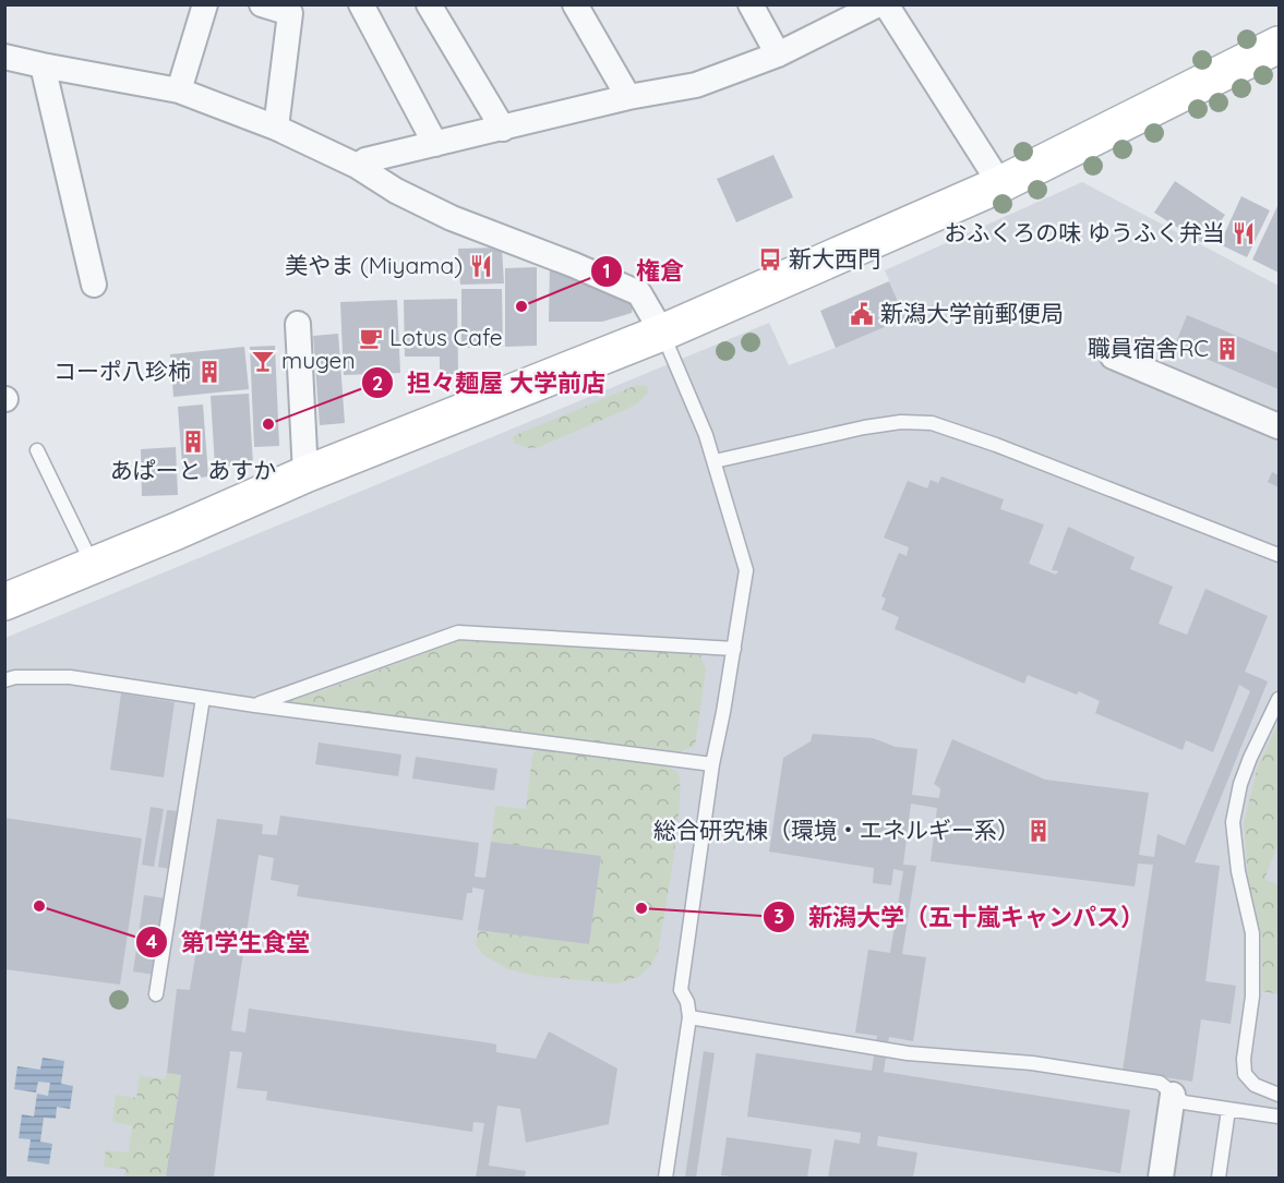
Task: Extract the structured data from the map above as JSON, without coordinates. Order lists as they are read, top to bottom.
{
  "places": {
    "restaurant": ["おふくろの味 ゆうふく弁当", "美やま (Miyama)"],
    "bus stop": ["新大西門"],
    "other": [
      "権倉",
      "担々麺屋 大学前店",
      "第1学生食堂",
      "新潟大学（五十嵐キャンパス）"
    ],
    "public building": ["新潟大学前郵便局"],
    "cafe": ["Lotus Cafe"],
    "building": [
      "職員宿舎RC",
      "コーポ八珍柿",
      "あぱーと あすか",
      "総合研究棟（環境・エネルギー系）"
    ],
    "bar": ["mugen"]
  }
}
